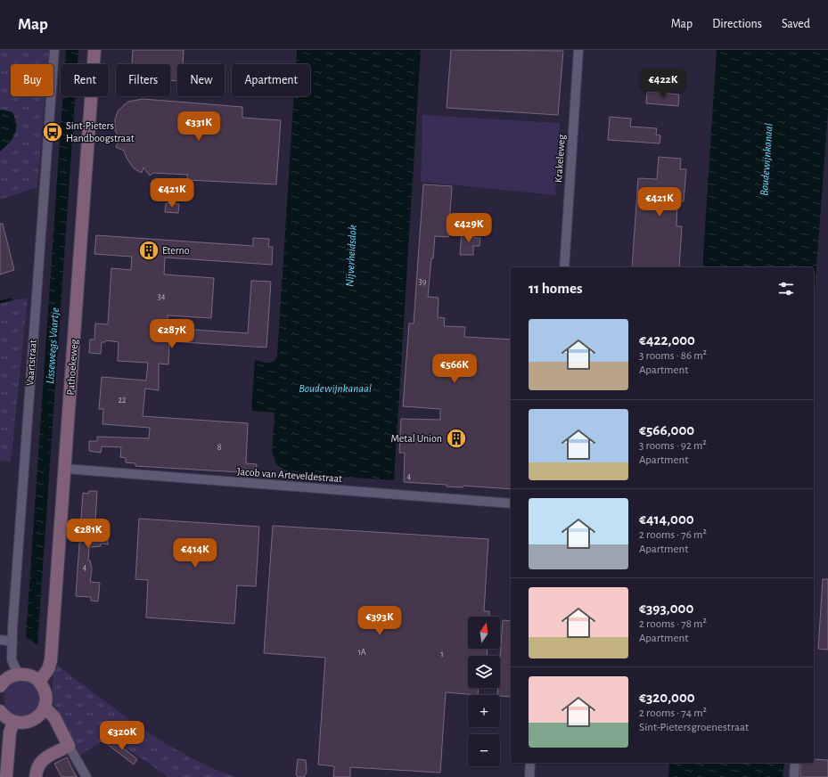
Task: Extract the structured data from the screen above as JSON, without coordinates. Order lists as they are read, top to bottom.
{
  "streets": {
    "main road": ["Pathoekeweg"],
    "street": ["Krakeleweg", "Vaartstraat", "Jacob van Arteveldestraat"]
  },
  "crossings": [
    ["Pathoekeweg", "Jacob van Arteveldestraat"]
  ],
  "water": ["Boudewijnkanaal", "Nijverheidsdok", "Lisseweegs Vaartje"],
  "places": {
    "bus stop": ["Sint-Pieters Handboogstraat"],
    "building": ["Eterno", "Metal Union"]
  },
  "house_numbers": [
    "39",
    "34",
    "22",
    "8",
    "4",
    "4",
    "1A",
    "1"
  ],
  "north": "top",
  "page": {
    "header": "Map",
    "nav": ["Map", "Directions", "Saved"],
    "chip": [
      "Buy",
      "Rent",
      "Filters",
      "New",
      "Apartment"
    ],
    "price": [
      "€422K",
      "€331K",
      "€421K",
      "€421K",
      "€429K",
      "€287K",
      "€566K",
      "€281K",
      "€414K",
      "€393K",
      "€320K"
    ],
    "heading": "11 homes",
    "list": [
      {
        "name": "€422,000",
        "note": "3 rooms · 86 m² · Apartment"
      },
      {
        "name": "€566,000",
        "note": "3 rooms · 92 m² · Apartment"
      },
      {
        "name": "€414,000",
        "note": "2 rooms · 76 m² · Apartment"
      },
      {
        "name": "€393,000",
        "note": "2 rooms · 78 m² · Apartment"
      },
      {
        "name": "€320,000",
        "note": "2 rooms · 74 m² · Sint-Pietersgroenestraat"
      }
    ],
    "map_buttons": ["+", "−"]
  }
}
